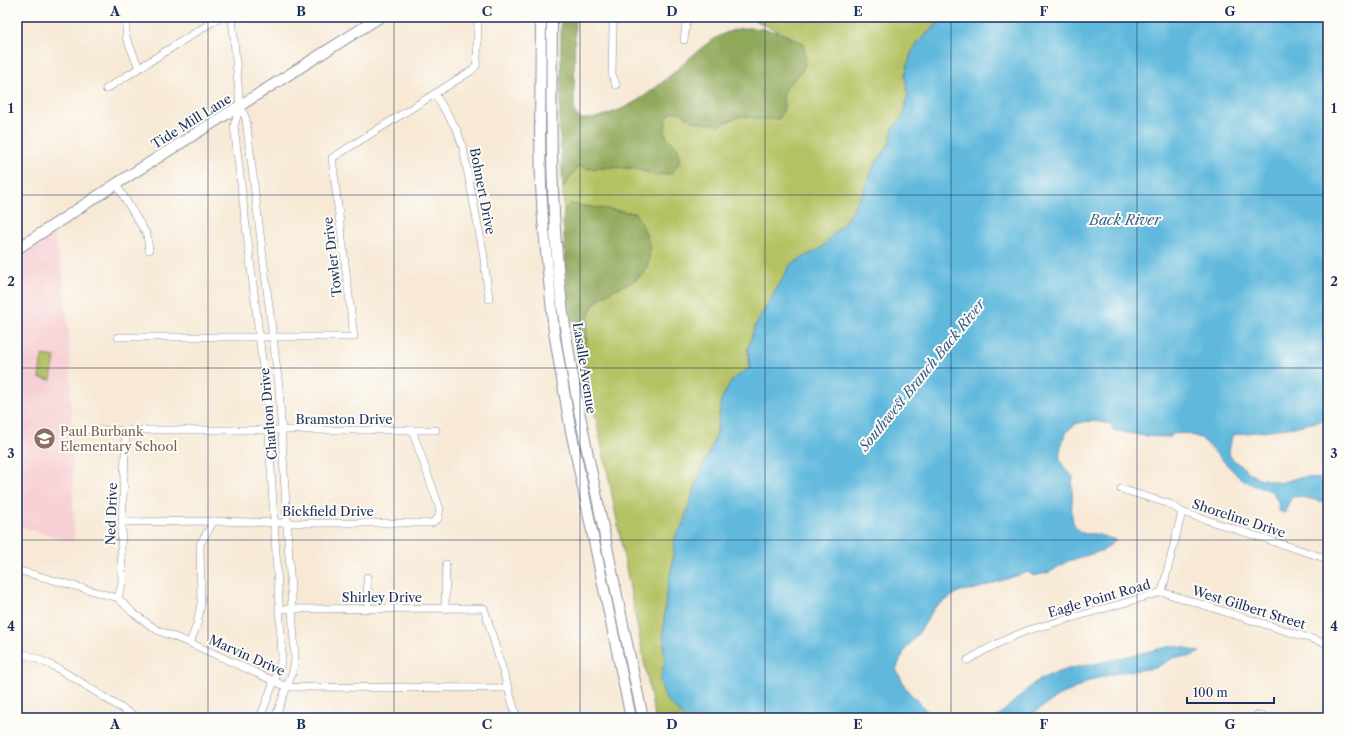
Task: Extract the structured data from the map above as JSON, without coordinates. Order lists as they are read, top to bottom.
{
  "streets": {
    "main road": ["Tide Mill Lane", "Lasalle Avenue"],
    "street": [
      "Bohnert Drive",
      "Towler Drive",
      "Charlton Drive",
      "Bramston Drive",
      "Bickfield Drive",
      "Ned Drive",
      "Shoreline Drive",
      "Shirley Drive",
      "Eagle Point Road",
      "West Gilbert Street",
      "Marvin Drive"
    ]
  },
  "crossings": [
    ["Tide Mill Lane", "Charlton Drive"],
    ["Bohnert Drive", "Towler Drive"],
    ["Towler Drive", "Charlton Drive"],
    ["Charlton Drive", "Bramston Drive"],
    ["Charlton Drive", "Bickfield Drive"],
    ["Charlton Drive", "Shirley Drive"],
    ["Charlton Drive", "Marvin Drive"],
    ["Bramston Drive", "Bickfield Drive"],
    ["Bramston Drive", "Ned Drive"],
    ["Bickfield Drive", "Ned Drive"],
    ["Ned Drive", "Marvin Drive"],
    ["Shoreline Drive", "Eagle Point Road"],
    ["Shirley Drive", "Marvin Drive"],
    ["Eagle Point Road", "West Gilbert Street"]
  ],
  "water": ["Back River", "Southwest Branch Back River"],
  "places": {
    "school or university": ["Paul Burbank Elementary School"]
  },
  "scale_bar": "100 m",
  "grid": {
    "columns": [
      "A",
      "B",
      "C",
      "D",
      "E",
      "F",
      "G"
    ],
    "rows": [
      "1",
      "2",
      "3",
      "4"
    ]
  }
}
